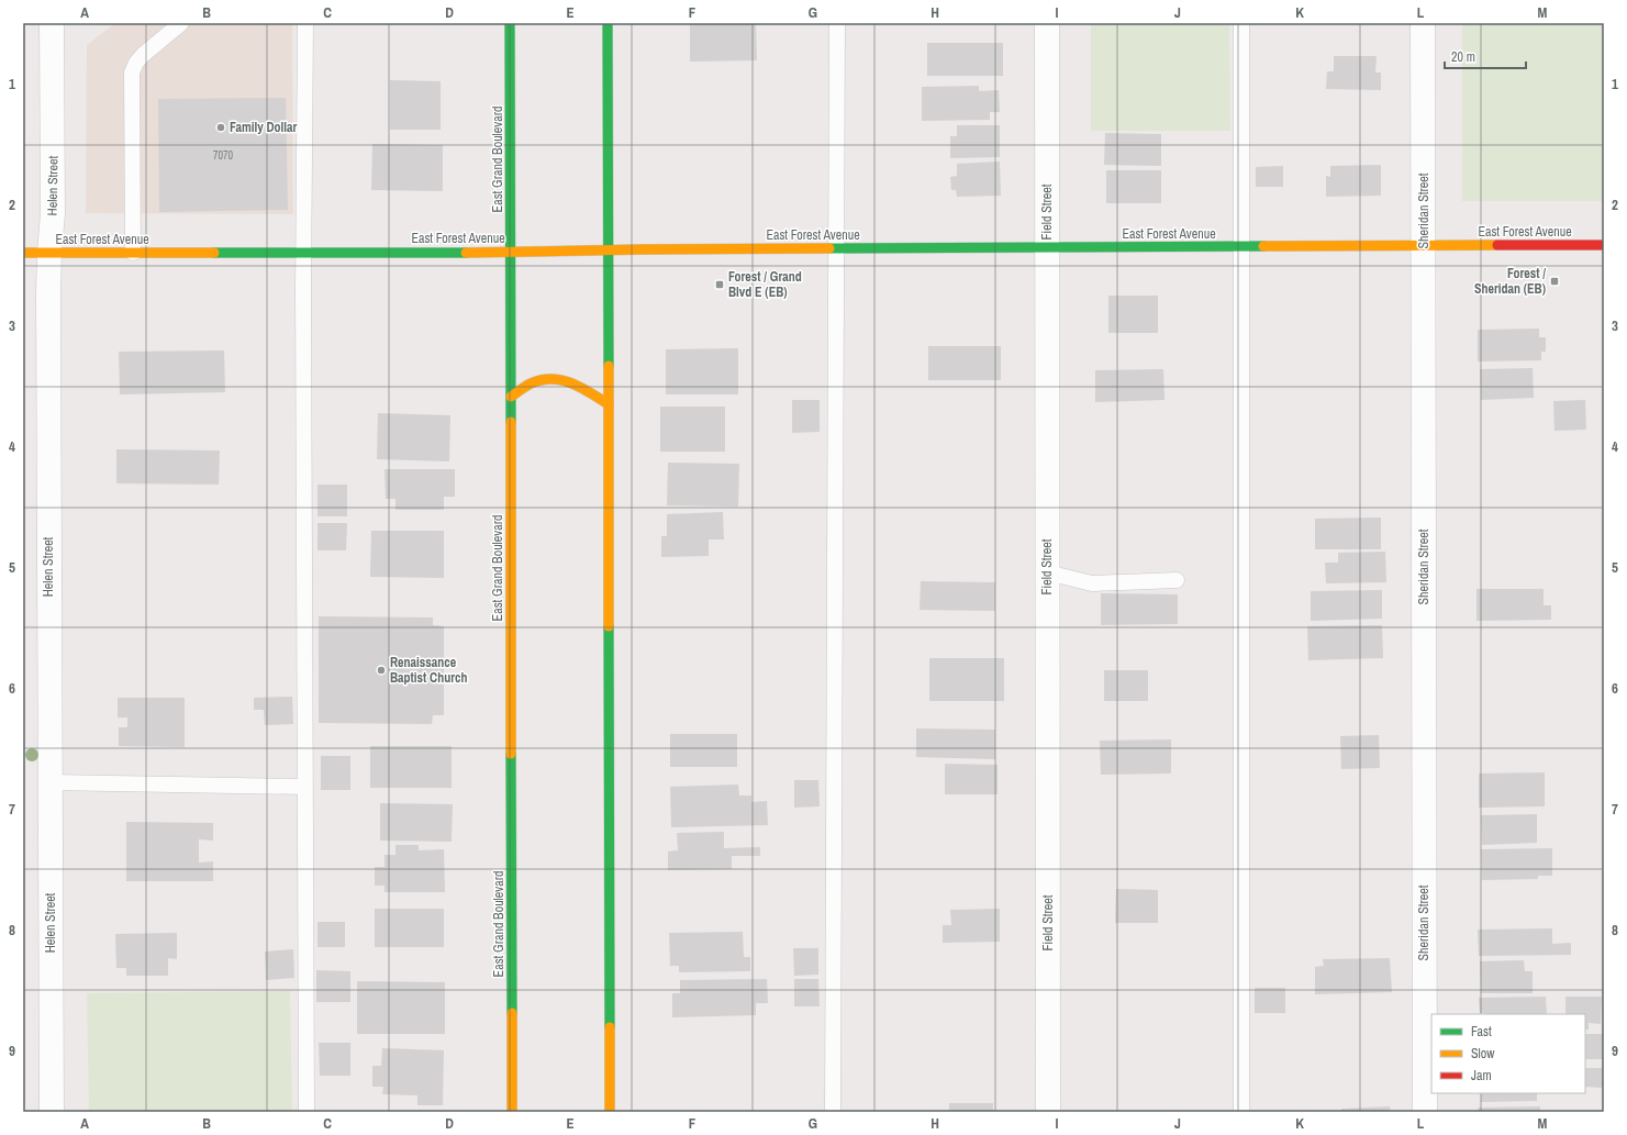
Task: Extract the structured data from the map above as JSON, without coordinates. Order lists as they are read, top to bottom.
{
  "streets": {
    "main road": ["East Grand Boulevard", "East Forest Avenue"],
    "street": ["Helen Street", "Sheridan Street", "Field Street"]
  },
  "crossings": [
    ["East Grand Boulevard", "East Forest Avenue"],
    ["Helen Street", "East Forest Avenue"],
    ["Sheridan Street", "East Forest Avenue"],
    ["Field Street", "East Forest Avenue"]
  ],
  "places": {
    "other": ["Family Dollar", "Renaissance Baptist Church"],
    "transit": ["Forest / Sheridan (EB)", "Forest / Grand Blvd E (EB)"]
  },
  "house_numbers": ["7070"],
  "legend": ["Fast", "Slow", "Jam"],
  "scale_bar": "20 m",
  "grid": {
    "columns": [
      "A",
      "B",
      "C",
      "D",
      "E",
      "F",
      "G",
      "H",
      "I",
      "J",
      "K",
      "L",
      "M"
    ],
    "rows": [
      "1",
      "2",
      "3",
      "4",
      "5",
      "6",
      "7",
      "8",
      "9"
    ]
  }
}
